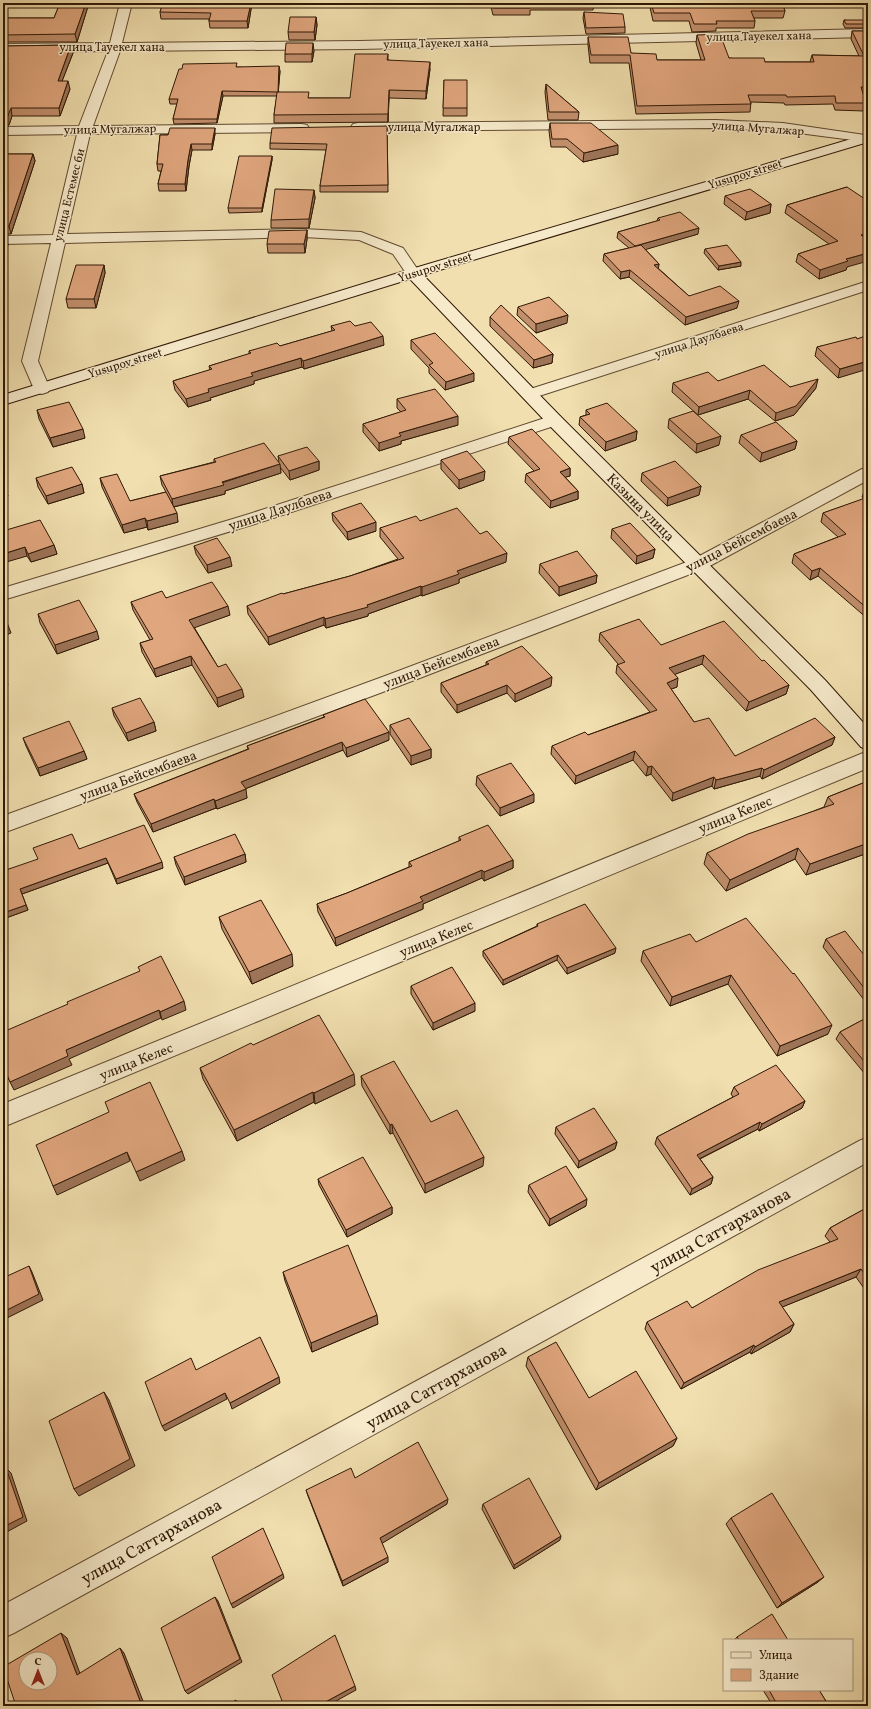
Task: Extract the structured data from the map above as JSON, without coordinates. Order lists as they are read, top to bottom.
{
  "streets": {
    "street": [
      "улица Тауекел хана",
      "улица Мугалжар",
      "Yusupov street",
      "улица Естемес би",
      "улица Даулбаева",
      "Казына улица",
      "улица Бейсембаева",
      "улица Келес",
      "улица Саттарханова"
    ]
  },
  "crossings": [
    ["улица Тауекел хана", "улица Естемес би"],
    ["улица Мугалжар", "Yusupov street"],
    ["улица Мугалжар", "улица Естемес би"],
    ["Yusupov street", "улица Естемес би"],
    ["Yusupov street", "Казына улица"],
    ["улица Естемес би", "Казына улица"],
    ["улица Даулбаева", "Казына улица"],
    ["Казына улица", "улица Бейсембаева"]
  ],
  "legend": ["Улица", "Здание"],
  "north": "top"
}
